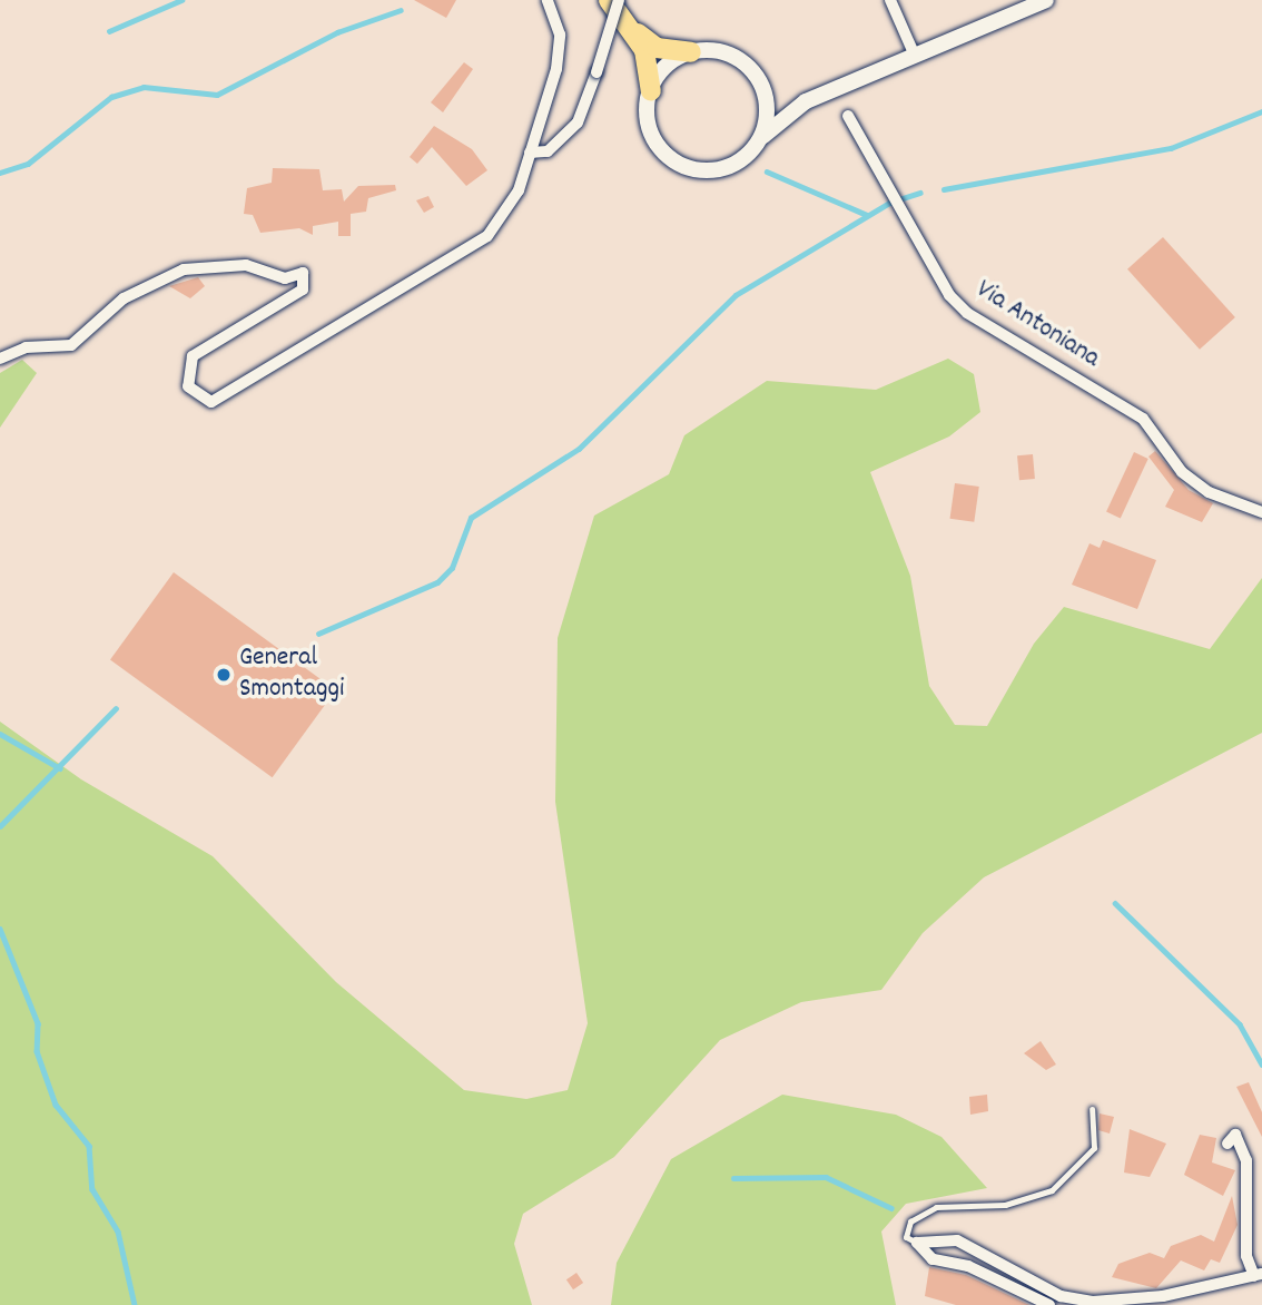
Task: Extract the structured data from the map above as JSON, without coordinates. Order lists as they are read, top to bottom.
{
  "streets": {
    "street": ["Via Antoniana"]
  },
  "places": ["General Smontaggi"]
}
